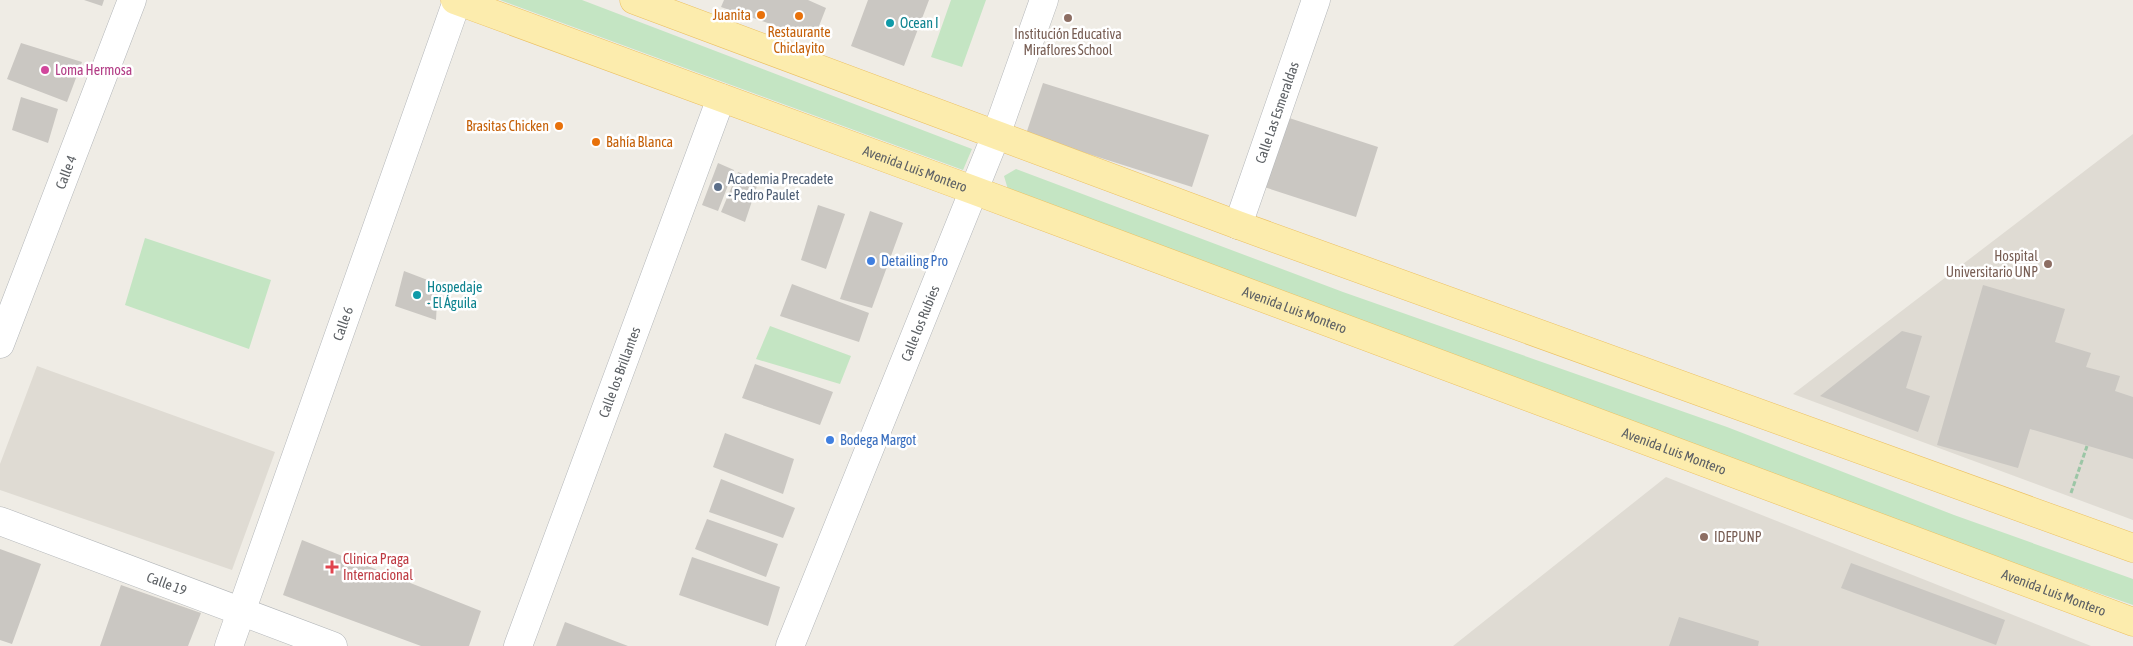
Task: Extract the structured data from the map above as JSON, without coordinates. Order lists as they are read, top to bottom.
{
  "streets": {
    "main road": ["Avenida Luis Montero"],
    "street": [
      "Calle Las Esmeraldas",
      "Calle 4",
      "Calle 6",
      "Calle los Rubíes",
      "Calle los Brillantes",
      "Calle 19"
    ]
  },
  "crossings": [
    ["Avenida Luis Montero", "Calle 6"],
    ["Avenida Luis Montero", "Calle los Rubíes"],
    ["Avenida Luis Montero", "Calle los Brillantes"],
    ["Calle 6", "Calle 19"]
  ],
  "places": {
    "other": [
      "Juanita",
      "Restaurante Chiclayito",
      "Institución Educativa Miraflores School",
      "Ocean I",
      "Loma Hermosa",
      "Brasitas Chicken",
      "Bahía Blanca",
      "Academia Precadete - Pedro Paulet",
      "Detailing Pro",
      "Hospital Universitario UNP",
      "Hospedaje - El Águila",
      "Bodega Margot",
      "IDEPUNP"
    ],
    "health": ["Clinica Praga Internacional"]
  }
}
